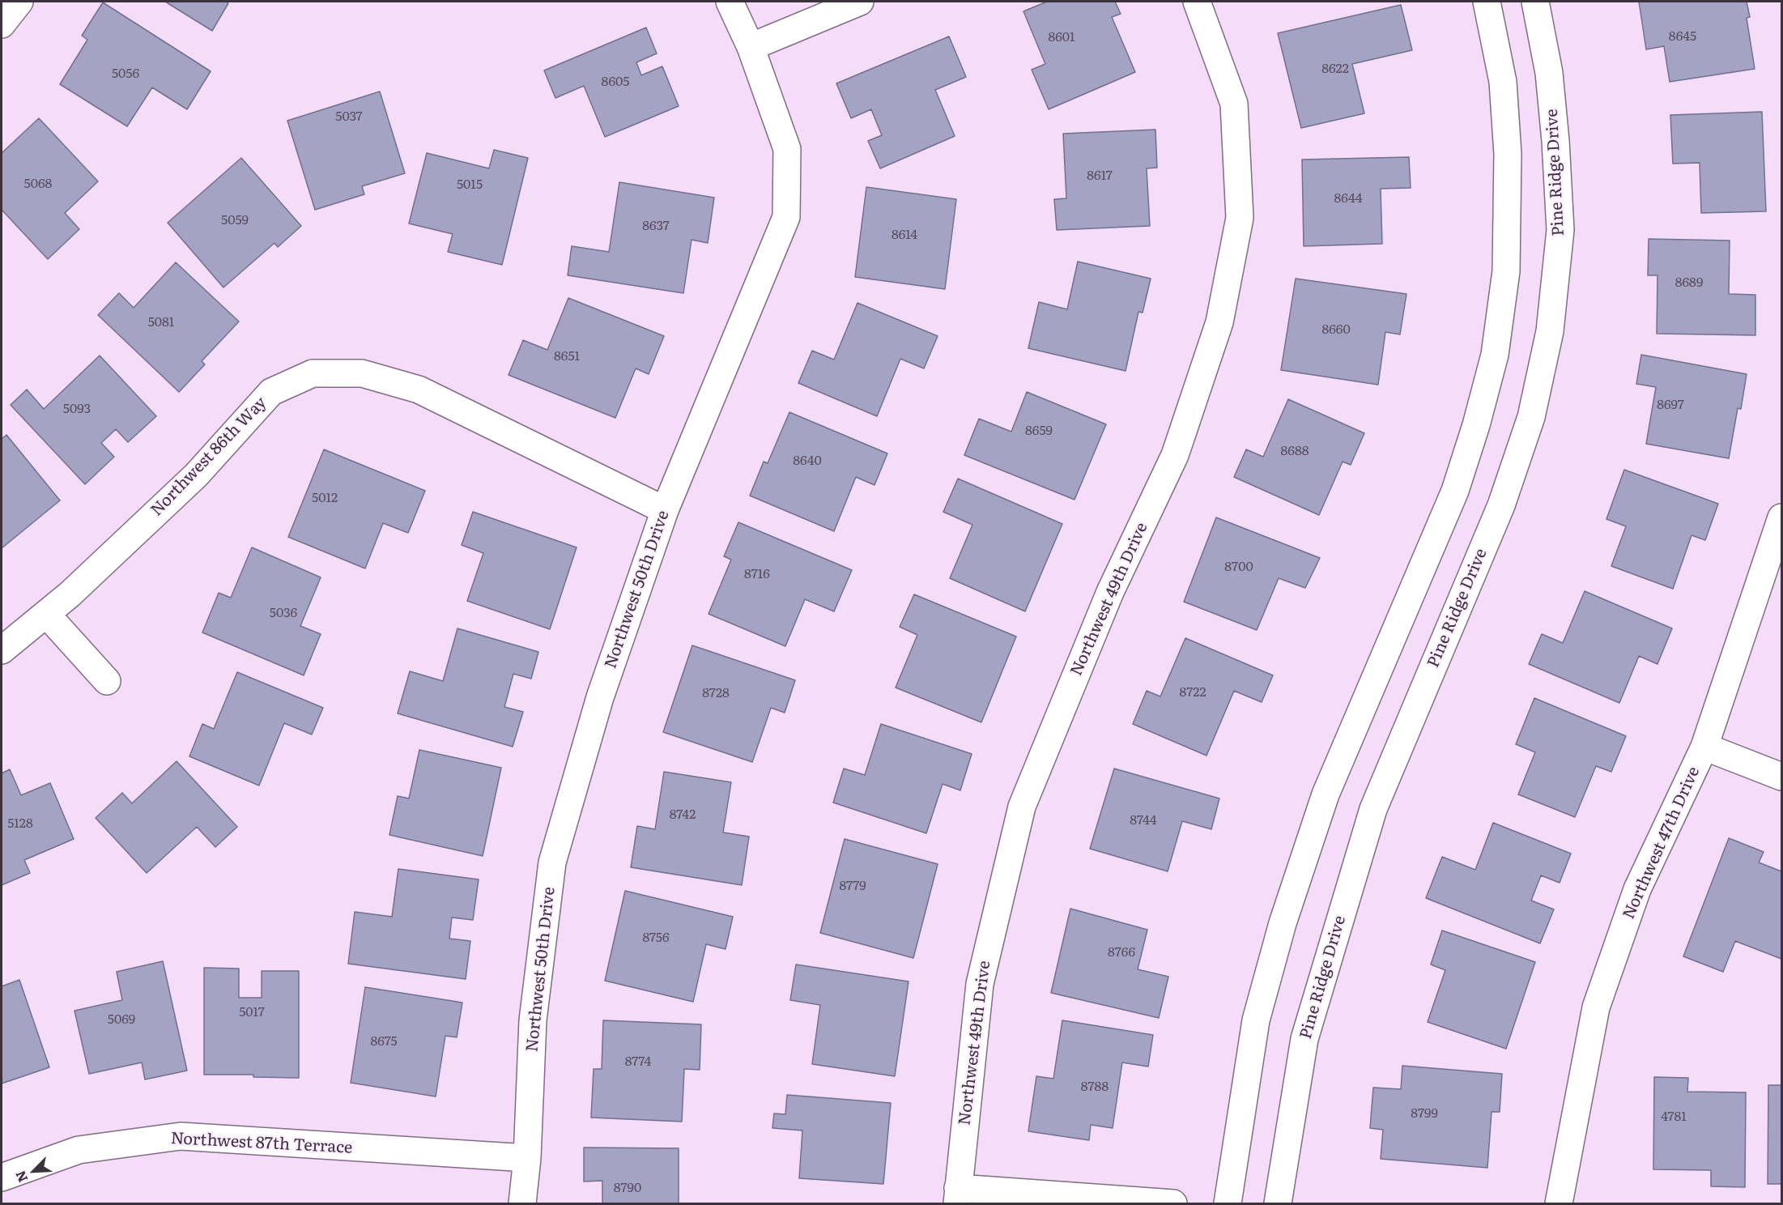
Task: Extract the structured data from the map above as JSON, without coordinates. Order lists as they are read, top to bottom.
{
  "streets": {
    "street": [
      "Pine Ridge Drive",
      "Northwest 86th Way",
      "Northwest 50th Drive",
      "Northwest 49th Drive",
      "Northwest 47th Drive",
      "Northwest 87th Terrace"
    ]
  },
  "crossings": [
    ["Northwest 86th Way", "Northwest 50th Drive"],
    ["Northwest 50th Drive", "Northwest 87th Terrace"]
  ],
  "house_numbers": [
    "8645",
    "8601",
    "8622",
    "5056",
    "8605",
    "5037",
    "8617",
    "5068",
    "5015",
    "8644",
    "5059",
    "8637",
    "8614",
    "8689",
    "5081",
    "8660",
    "8651",
    "8697",
    "5093",
    "8659",
    "8688",
    "8640",
    "5012",
    "8700",
    "8716",
    "5036",
    "8722",
    "8728",
    "8742",
    "8744",
    "5128",
    "8779",
    "8756",
    "8766",
    "5017",
    "5069",
    "8675",
    "8774",
    "8788",
    "8799",
    "4781",
    "8790"
  ],
  "north": "bottom left"
}
